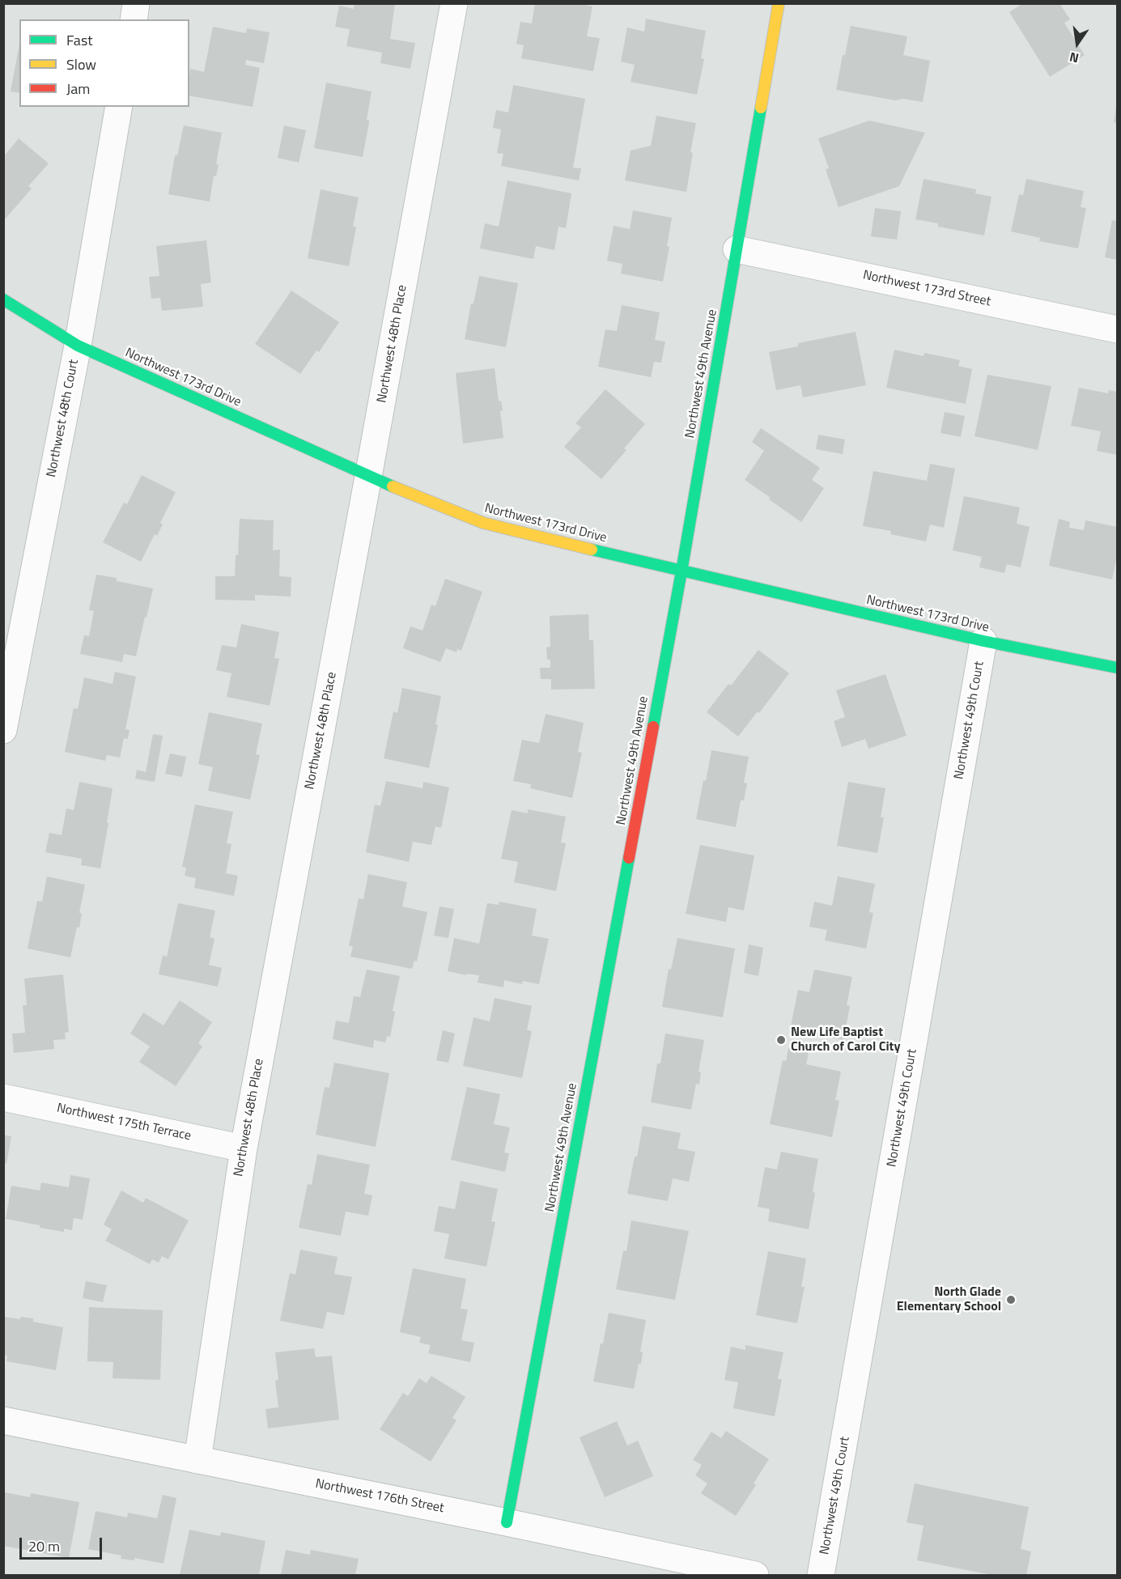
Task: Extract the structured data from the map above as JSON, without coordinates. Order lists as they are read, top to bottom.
{
  "streets": {
    "street": [
      "Northwest 173rd Street",
      "Northwest 48th Place",
      "Northwest 49th Avenue",
      "Northwest 173rd Drive",
      "Northwest 48th Court",
      "Northwest 49th Court",
      "Northwest 175th Terrace",
      "Northwest 176th Street"
    ]
  },
  "crossings": [
    ["Northwest 173rd Street", "Northwest 49th Avenue"],
    ["Northwest 48th Place", "Northwest 173rd Drive"],
    ["Northwest 48th Place", "Northwest 175th Terrace"],
    ["Northwest 48th Place", "Northwest 176th Street"],
    ["Northwest 49th Avenue", "Northwest 173rd Drive"],
    ["Northwest 49th Avenue", "Northwest 176th Street"],
    ["Northwest 173rd Drive", "Northwest 48th Court"],
    ["Northwest 173rd Drive", "Northwest 49th Court"]
  ],
  "places": ["New Life Baptist Church of Carol City", "North Glade Elementary School"],
  "legend": ["Fast", "Slow", "Jam"],
  "scale_bar": "20 m",
  "north": "bottom"
}
